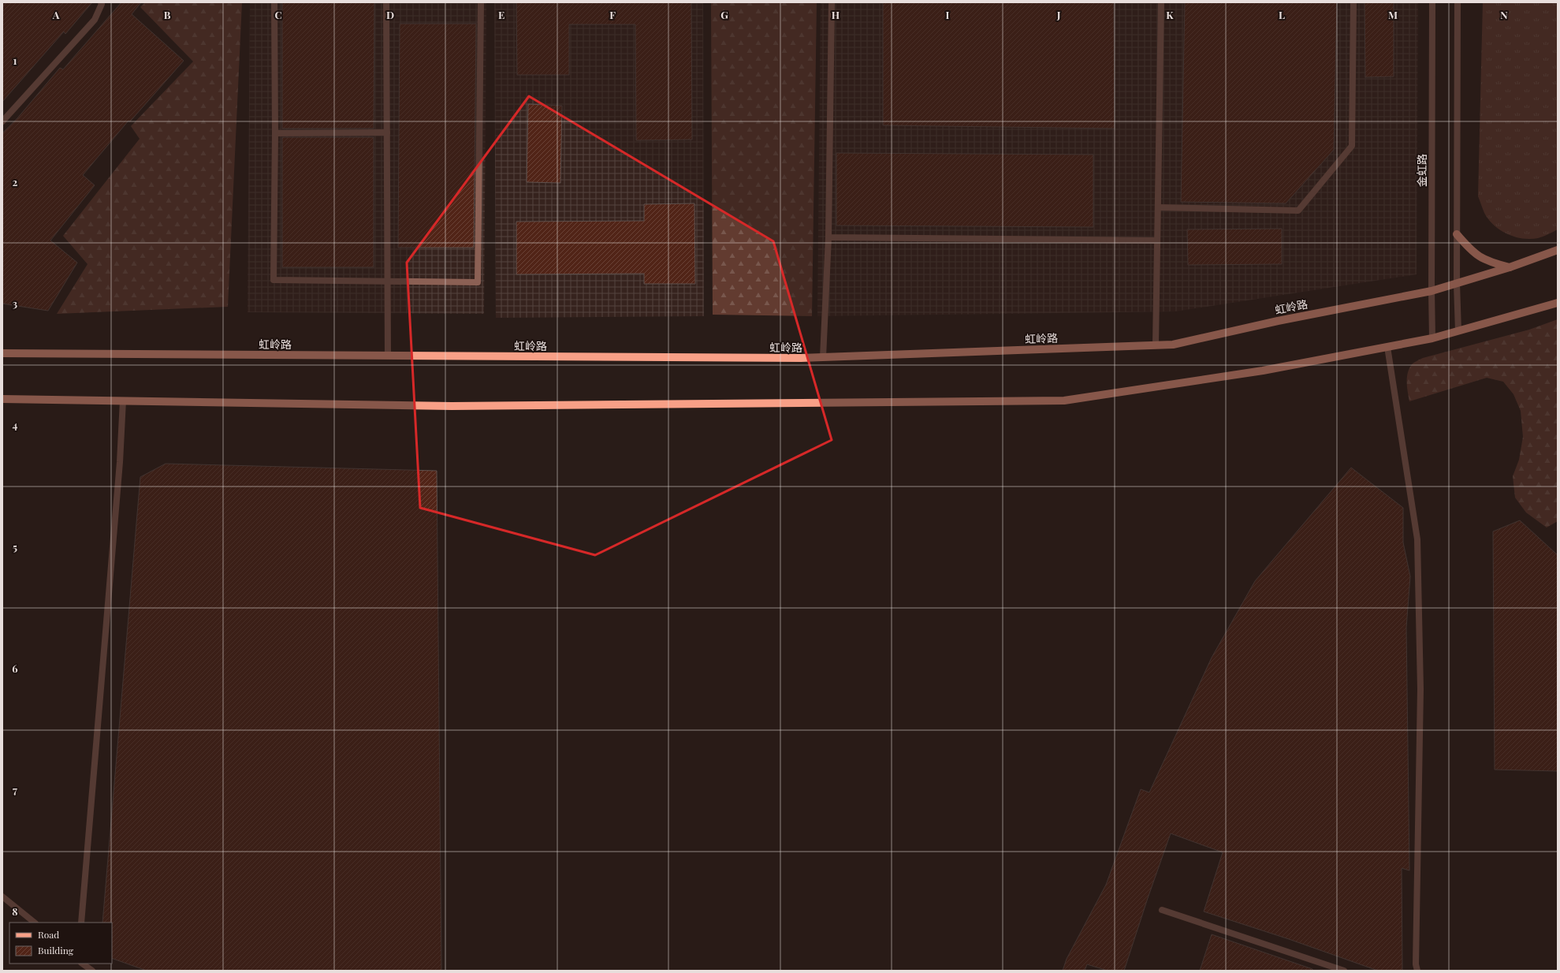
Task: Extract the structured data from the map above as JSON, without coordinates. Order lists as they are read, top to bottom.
{
  "streets": {
    "main road": ["虹岭路"],
    "street": ["金虹路"]
  },
  "crossings": [
    ["金虹路", "虹岭路"]
  ],
  "legend": ["Road", "Building"],
  "grid": {
    "columns": [
      "A",
      "B",
      "C",
      "D",
      "E",
      "F",
      "G",
      "H",
      "I",
      "J",
      "K",
      "L",
      "M",
      "N"
    ],
    "rows": [
      "1",
      "2",
      "3",
      "4",
      "5",
      "6",
      "7",
      "8"
    ]
  }
}
